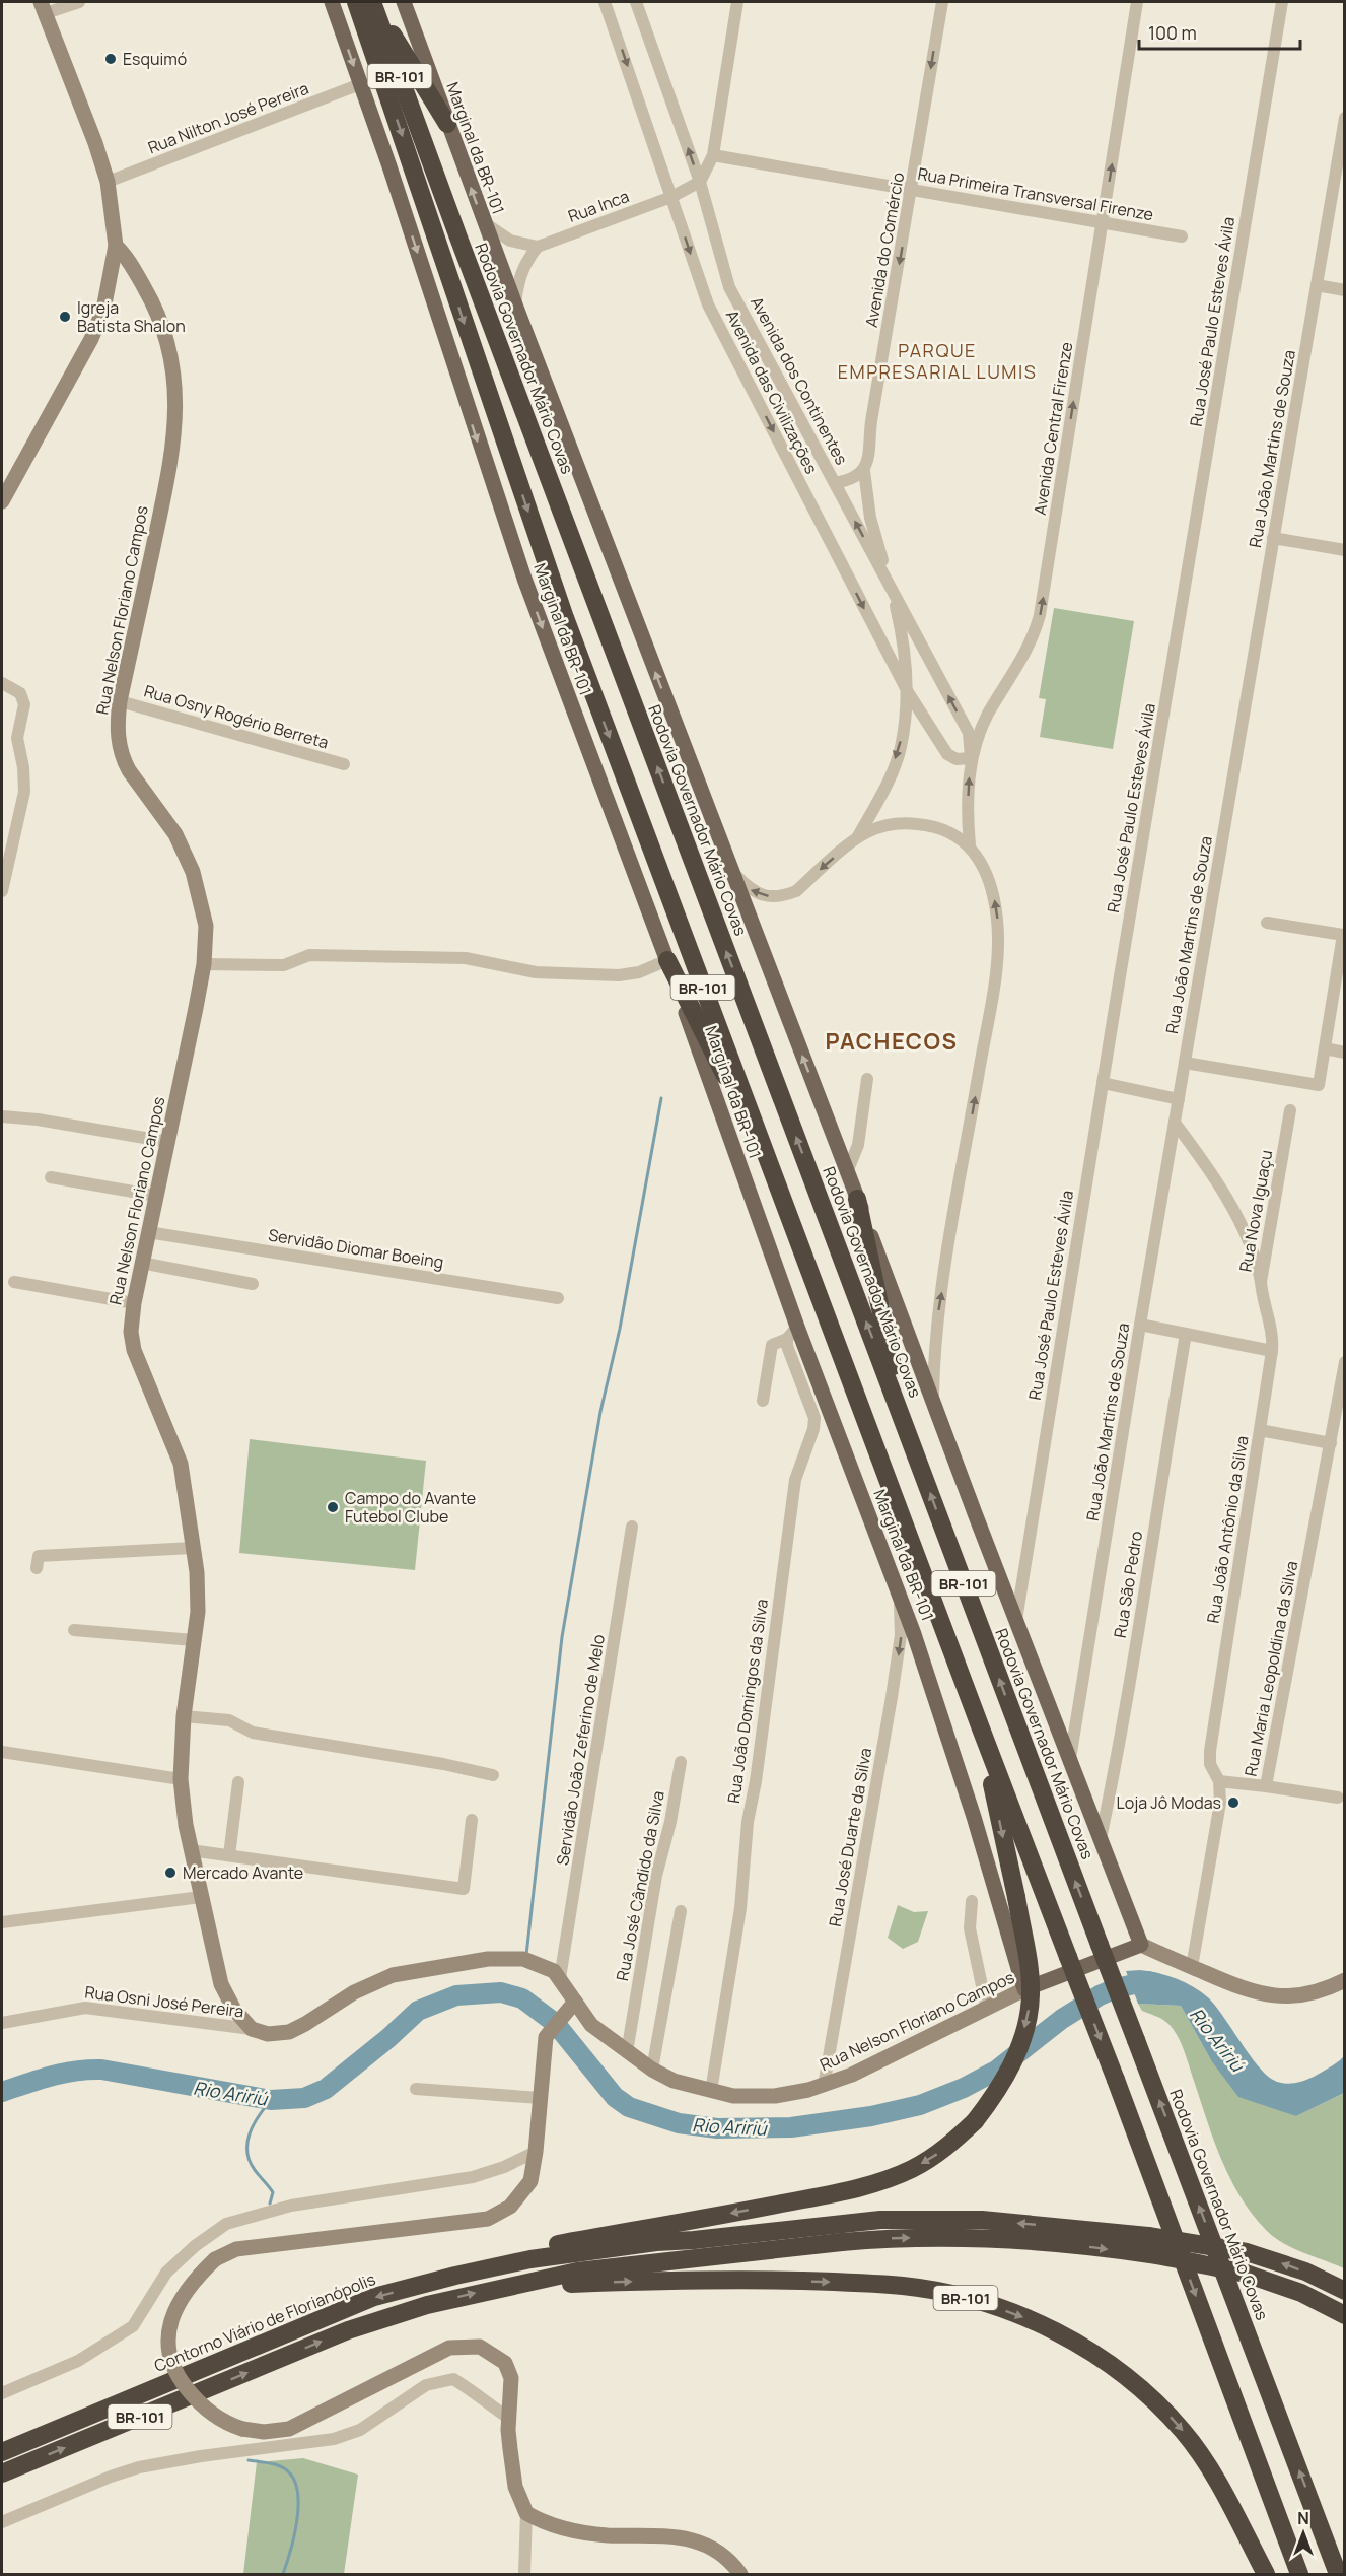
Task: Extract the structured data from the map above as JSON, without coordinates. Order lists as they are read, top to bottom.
{
  "streets": {
    "highway": ["BR-101", "Rodovia Governador Mário Covas", "Contorno Viário de Florianópolis"],
    "main road": ["Marginal da BR-101", "Rua Nelson Floriano Campos"],
    "street": [
      "Rua Nilton José Pereira",
      "Rua Primeira Transversal Firenze",
      "Rua Inca",
      "Avenida do Comércio",
      "Rua José Paulo Esteves Ávila",
      "Avenida dos Continentes",
      "Avenida das Civilizações",
      "Avenida Central Firenze",
      "Rua João Martins de Souza",
      "Rua Osny Rogério Berreta",
      "Rua Nova Iguaçu",
      "Servidão Diomar Boeing",
      "Rua João Antônio da Silva",
      "Rua São Pedro",
      "Rua Maria Leopoldina da Silva",
      "Rua João Domingos da Silva",
      "Servidão João Zeferino de Melo",
      "Rua José Duarte da Silva",
      "Rua José Cândido da Silva",
      "Rua Osni José Pereira"
    ]
  },
  "crossings": [
    ["BR-101", "Rodovia Governador Mário Covas"],
    ["BR-101", "Contorno Viário de Florianópolis"],
    ["Rua Nilton José Pereira", "Marginal da BR-101"],
    ["Marginal da BR-101", "Rua José Paulo Esteves Ávila"],
    ["Marginal da BR-101", "Rua João Martins de Souza"],
    ["Marginal da BR-101", "Rua Nelson Floriano Campos"],
    ["Marginal da BR-101", "Rua São Pedro"],
    ["Marginal da BR-101", "Rua João Domingos da Silva"],
    ["Marginal da BR-101", "Rua José Duarte da Silva"],
    ["Rua Primeira Transversal Firenze", "Avenida do Comércio"],
    ["Rua Primeira Transversal Firenze", "Avenida Central Firenze"],
    ["Rua Inca", "Avenida dos Continentes"],
    ["Rua Inca", "Avenida das Civilizações"],
    ["Avenida do Comércio", "Avenida dos Continentes"],
    ["Avenida dos Continentes", "Avenida das Civilizações"],
    ["Avenida dos Continentes", "Avenida Central Firenze"],
    ["Avenida das Civilizações", "Avenida Central Firenze"],
    ["Rua João Martins de Souza", "Rua Nova Iguaçu"],
    ["Rua Nelson Floriano Campos", "Rua Osny Rogério Berreta"],
    ["Rua Nelson Floriano Campos", "Servidão Diomar Boeing"],
    ["Rua Nelson Floriano Campos", "Rua João Domingos da Silva"],
    ["Rua Nelson Floriano Campos", "Servidão João Zeferino de Melo"],
    ["Rua Nelson Floriano Campos", "Rua José Duarte da Silva"],
    ["Rua Nelson Floriano Campos", "Rua José Cândido da Silva"],
    ["Rua Nelson Floriano Campos", "Rua Osni José Pereira"],
    ["Rua Nova Iguaçu", "Rua João Antônio da Silva"],
    ["Rua João Antônio da Silva", "Rua Maria Leopoldina da Silva"]
  ],
  "one_way": [
    "Avenida do Comércio",
    "Avenida dos Continentes",
    "Avenida das Civilizações",
    "Avenida Central Firenze",
    "Rua José Duarte da Silva"
  ],
  "districts": ["PARQUE EMPRESARIAL LUMIS", "PACHECOS"],
  "water": ["Rio Aririú"],
  "places": [
    "Esquimó",
    "Igreja Batista Shalon",
    "Campo do Avante Futebol Clube",
    "Loja Jô Modas",
    "Mercado Avante"
  ],
  "scale_bar": "100 m",
  "north": "top"
}
